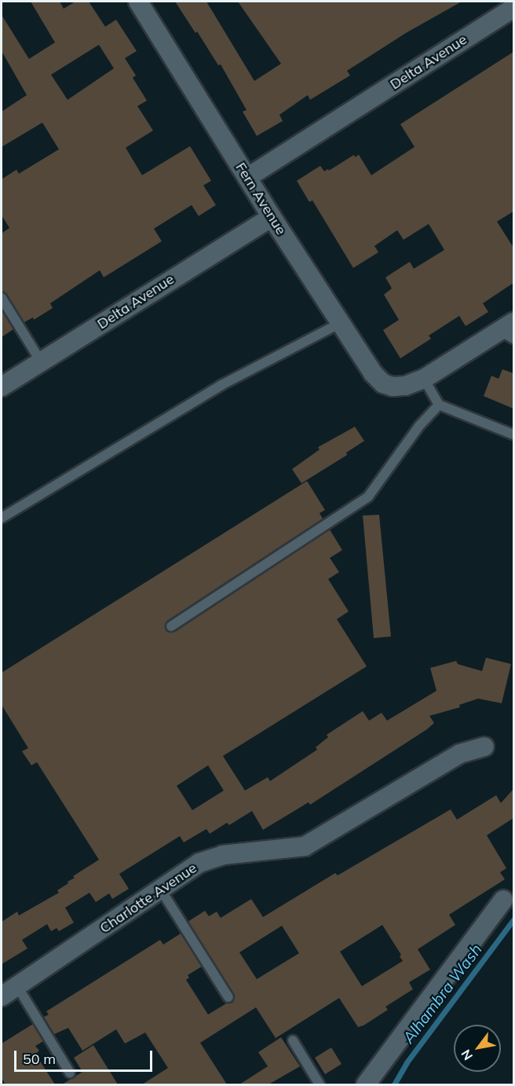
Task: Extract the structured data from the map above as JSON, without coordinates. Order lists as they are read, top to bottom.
{
  "streets": {
    "street": ["Delta Avenue", "Fern Avenue", "Charlotte Avenue"]
  },
  "crossings": [
    ["Delta Avenue", "Fern Avenue"]
  ],
  "water": ["Alhambra Wash"],
  "scale_bar": "50 m",
  "north": "bottom left"
}
